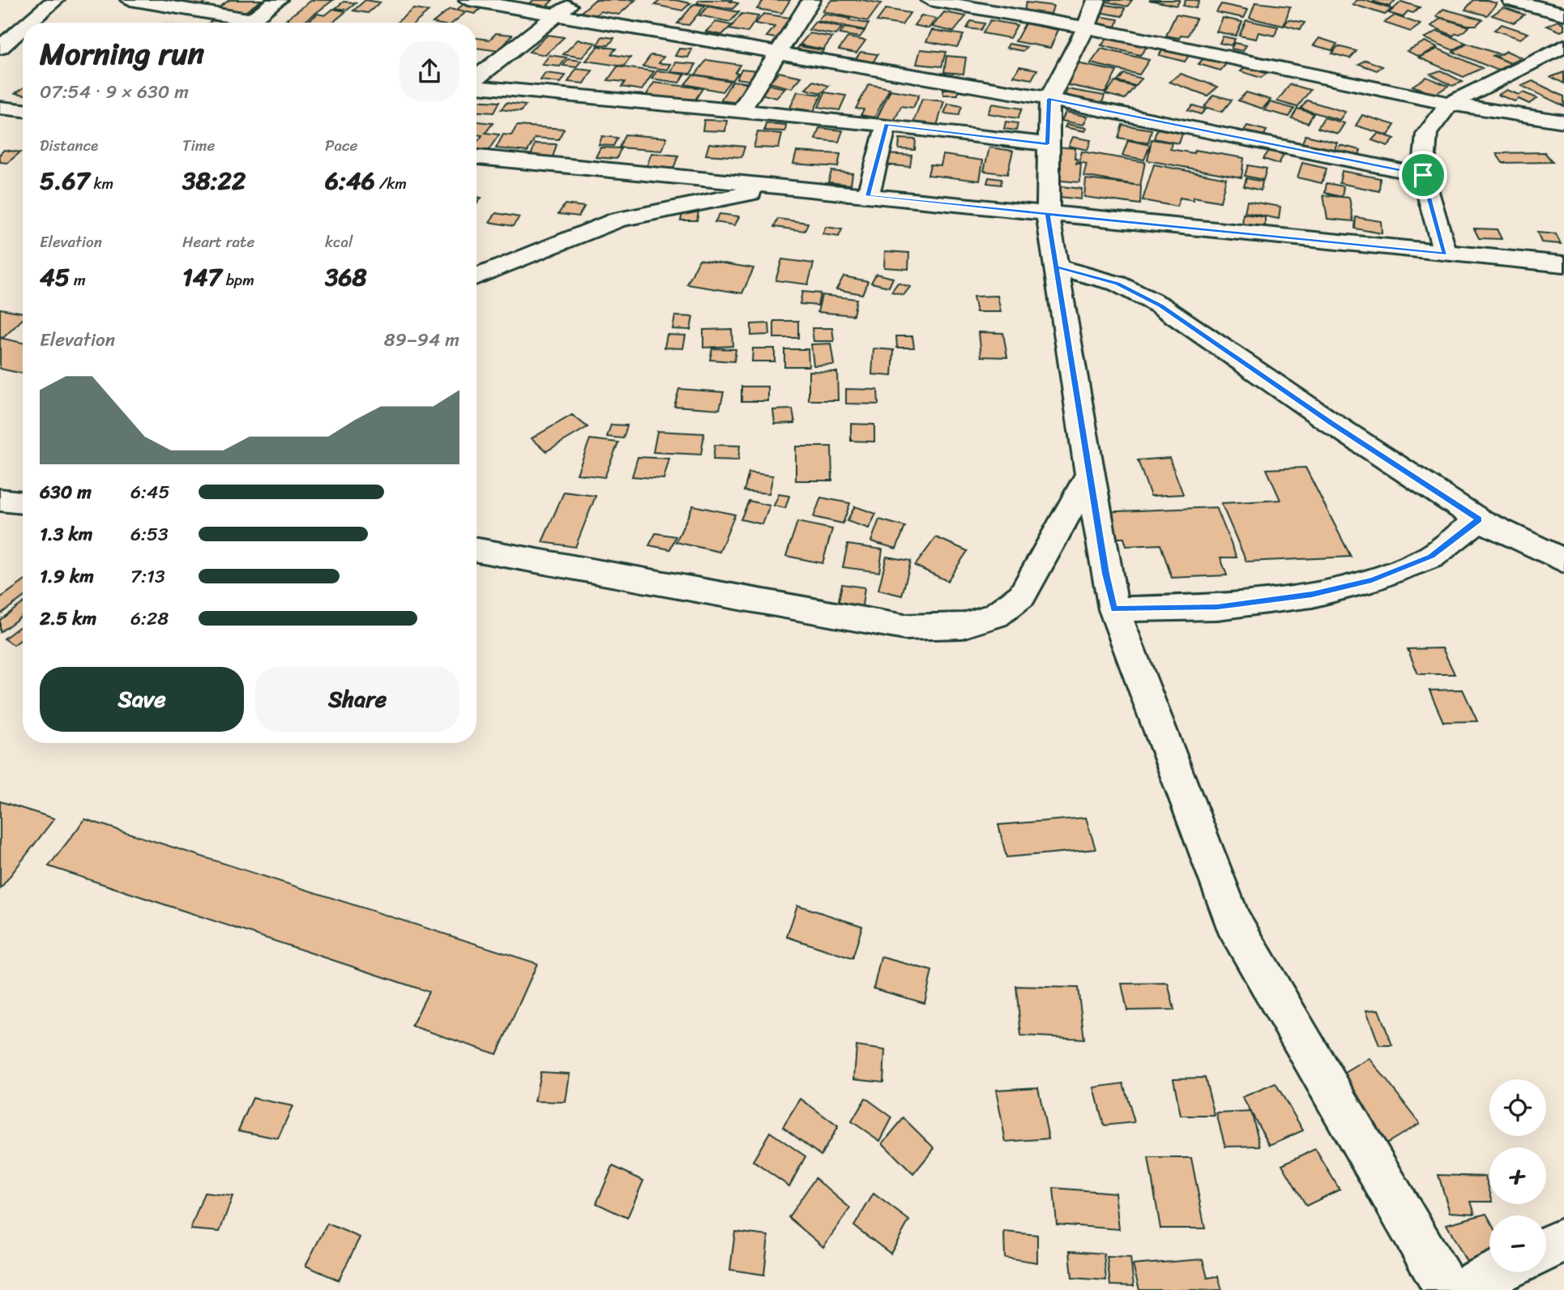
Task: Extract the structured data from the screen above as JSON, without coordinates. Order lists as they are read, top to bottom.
{
  "page": {
    "heading": ["Morning run", "07:54 · 9 × 630 m"],
    "stats": [
      ["Distance", "5.67 km"],
      ["Time", "38:22"],
      ["Pace", "6:46 /km"],
      ["Elevation", "45 m"],
      ["Heart rate", "147 bpm"],
      ["kcal", "368"]
    ],
    "chart": ["Elevation", "89–94 m"],
    "list": [
      {
        "name": "630 m",
        "note": "6:45"
      },
      {
        "name": "1.3 km",
        "note": "6:53"
      },
      {
        "name": "1.9 km",
        "note": "7:13"
      },
      {
        "name": "2.5 km",
        "note": "6:28"
      }
    ],
    "buttons": ["Save", "Share"],
    "map_buttons": ["+", "−"]
  }
}
